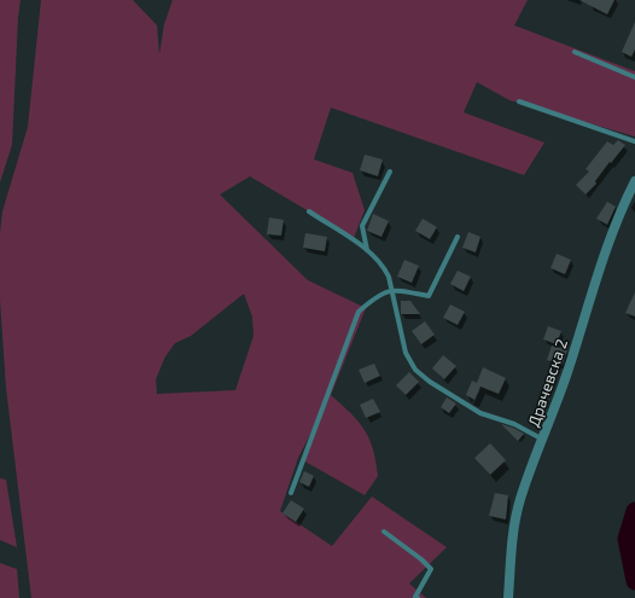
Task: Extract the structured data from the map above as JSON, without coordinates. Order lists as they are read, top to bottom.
{
  "streets": {
    "street": ["Драчевска 2"]
  }
}
